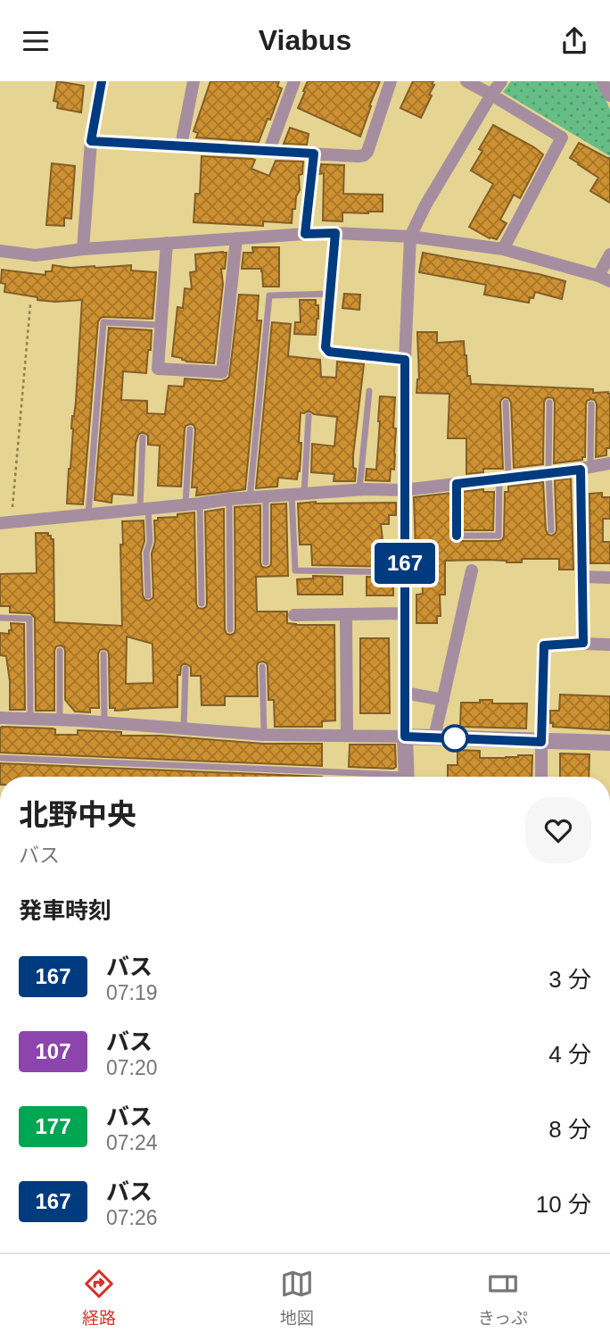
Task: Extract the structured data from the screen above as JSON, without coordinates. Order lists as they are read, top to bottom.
{
  "lines": ["bus line 167"],
  "page": {
    "header": "Viabus",
    "on_map": "167",
    "heading": [
      ["北野中央", "バス"],
      "発車時刻"
    ],
    "list": [
      {
        "mark": "167",
        "name": "バス",
        "note": "07:19",
        "value": "3 分"
      },
      {
        "mark": "107",
        "name": "バス",
        "note": "07:20",
        "value": "4 分"
      },
      {
        "mark": "177",
        "name": "バス",
        "note": "07:24",
        "value": "8 分"
      },
      {
        "mark": "167",
        "name": "バス",
        "note": "07:26",
        "value": "10 分"
      }
    ],
    "tabs": ["経路", "地図", "きっぷ"]
  }
}
